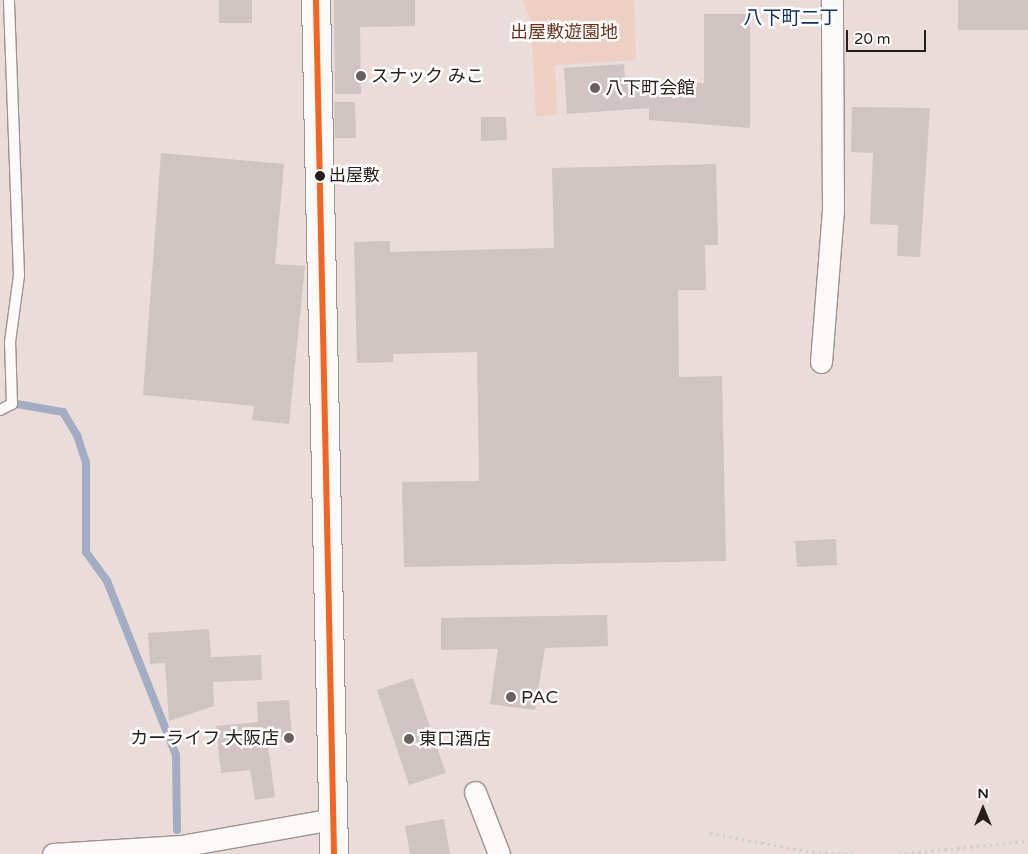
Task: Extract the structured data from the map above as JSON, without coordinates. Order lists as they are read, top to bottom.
{
  "districts": ["八下町二丁"],
  "parks": ["出屋敷遊園地"],
  "places": [
    "スナック みこ",
    "八下町会館",
    "出屋敷",
    "PAC",
    "カーライフ 大阪店",
    "東口酒店"
  ],
  "scale_bar": "20 m",
  "north": "top"
}
